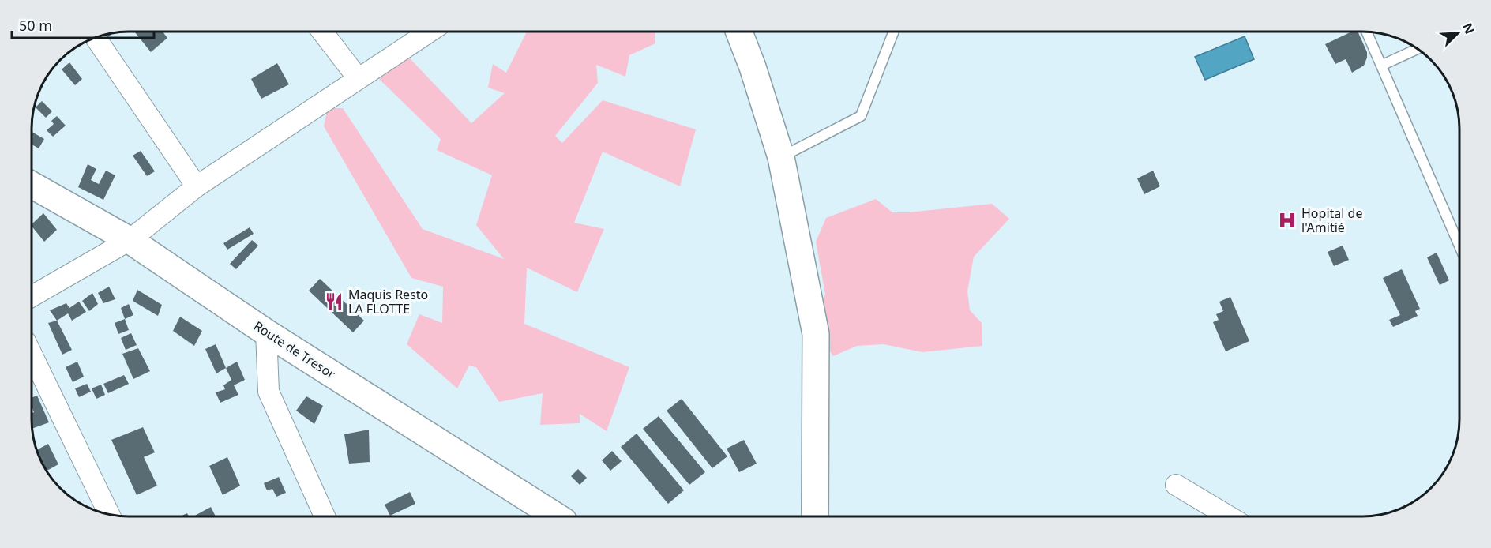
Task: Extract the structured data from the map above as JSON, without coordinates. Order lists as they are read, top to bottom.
{
  "streets": {
    "street": ["Route de Tresor"]
  },
  "places": {
    "hospital": ["Hopital de l'Amitié"],
    "restaurant": ["Maquis Resto LA FLOTTE"]
  },
  "scale_bar": "50 m",
  "north": "top right"
}
